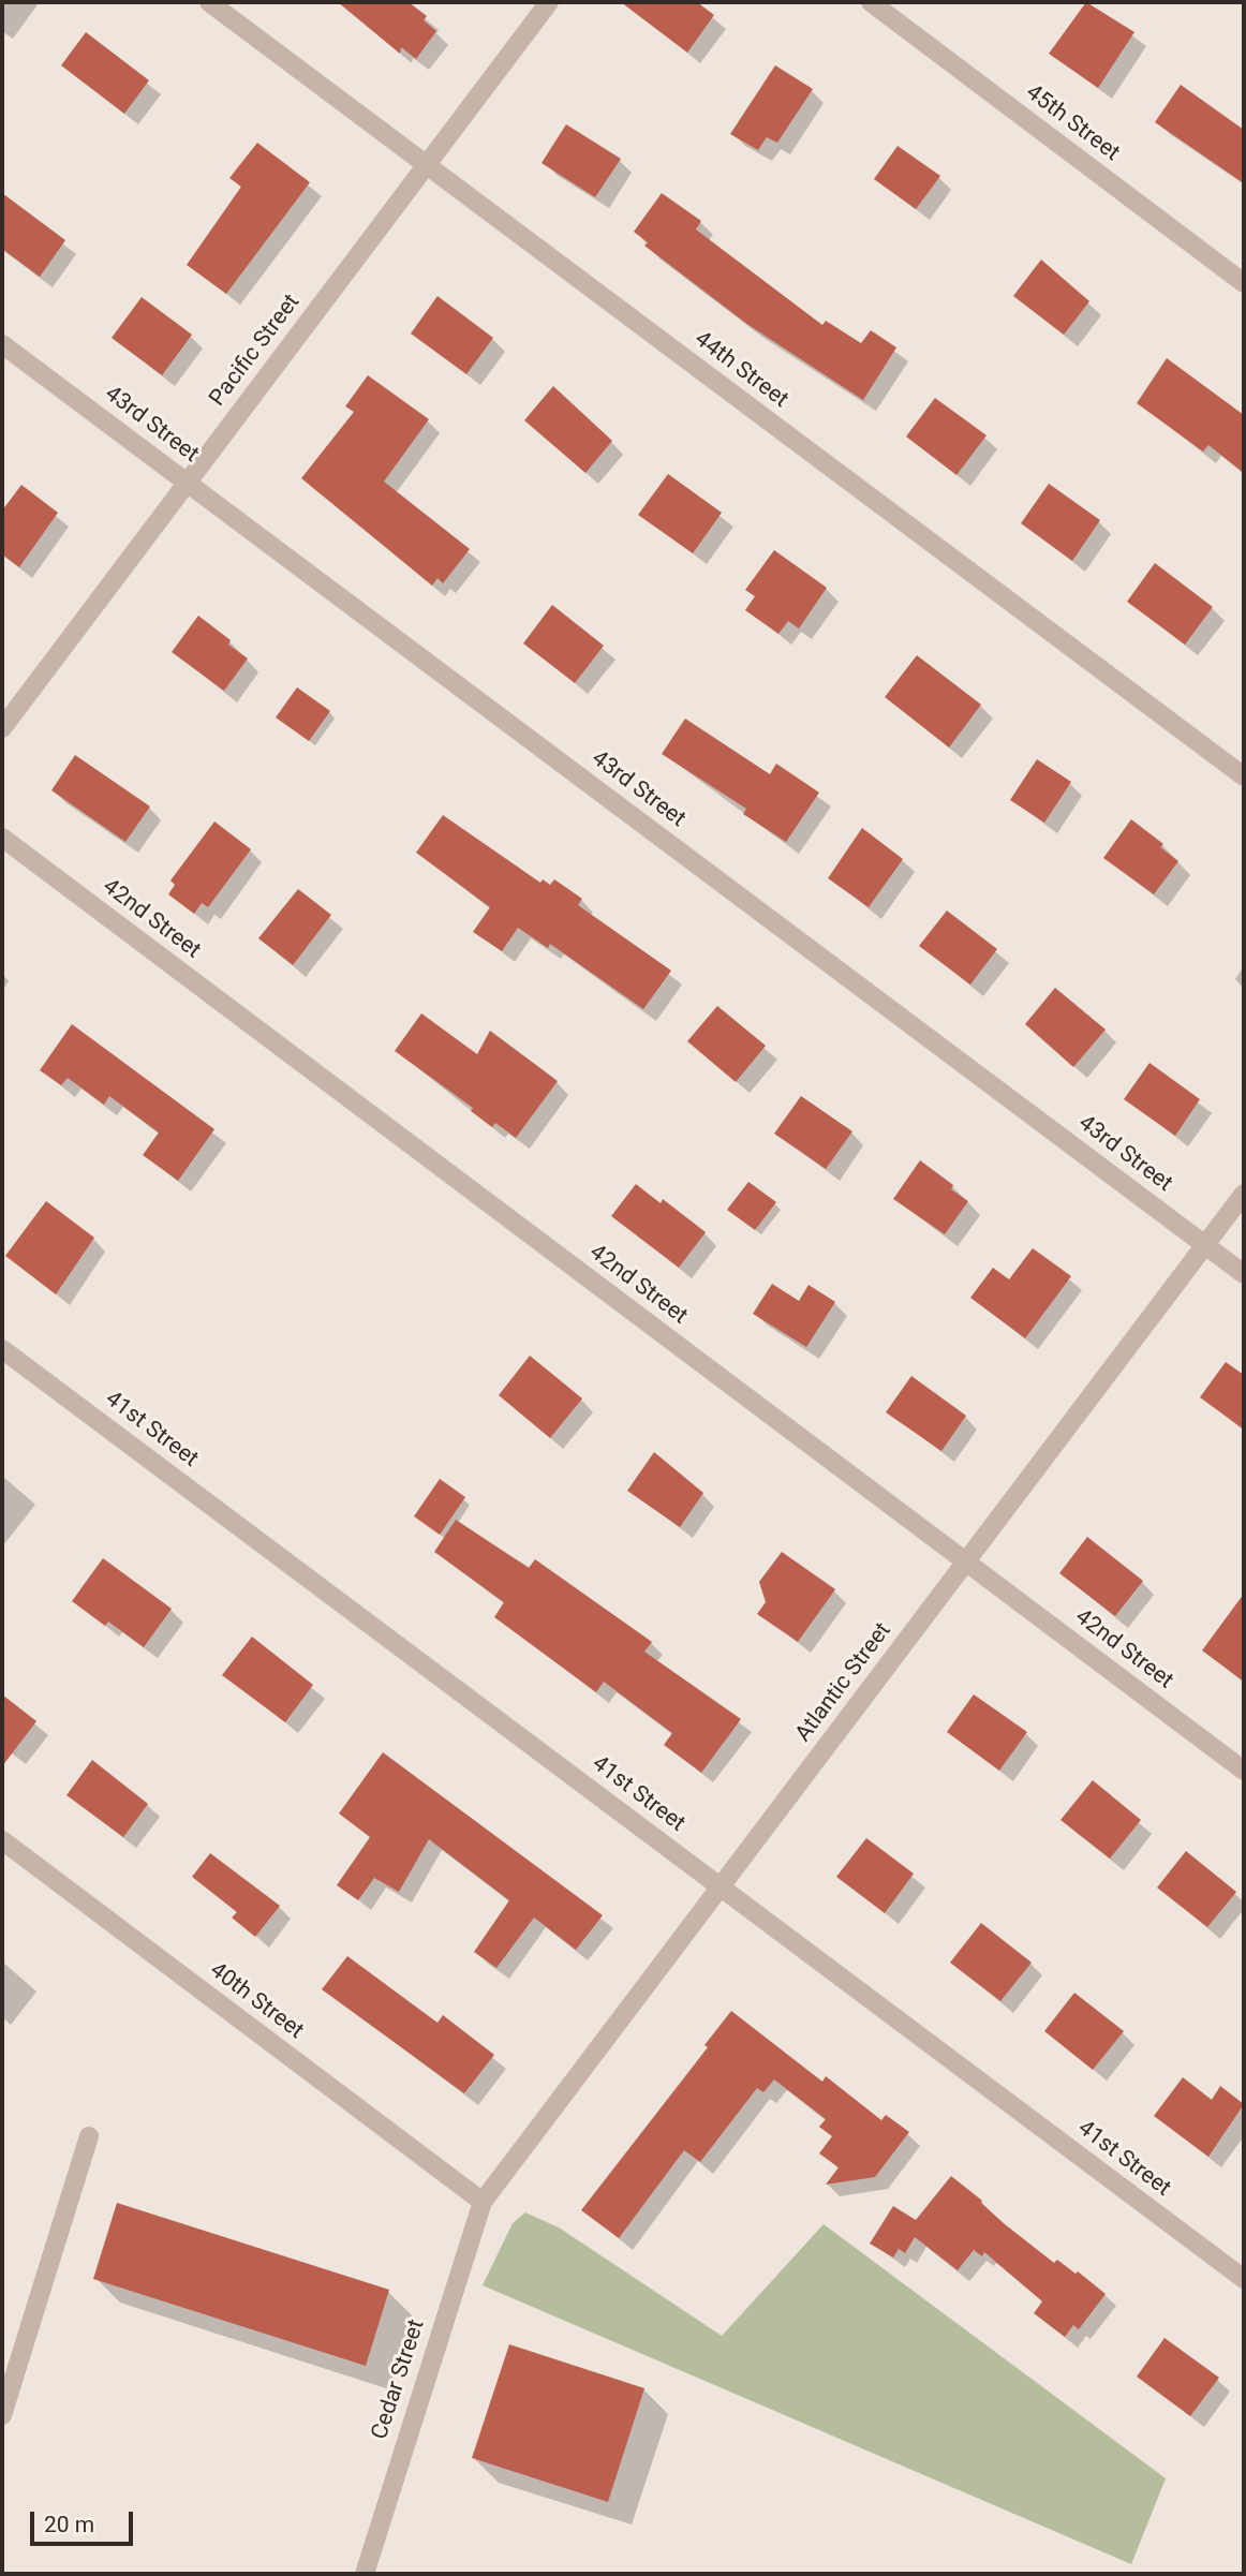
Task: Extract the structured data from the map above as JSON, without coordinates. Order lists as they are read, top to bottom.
{
  "streets": {
    "street": [
      "45th Street",
      "Pacific Street",
      "44th Street",
      "43rd Street",
      "42nd Street",
      "41st Street",
      "Atlantic Street",
      "40th Street",
      "Cedar Street"
    ]
  },
  "crossings": [
    ["Pacific Street", "44th Street"],
    ["Pacific Street", "43rd Street"],
    ["43rd Street", "Atlantic Street"],
    ["42nd Street", "Atlantic Street"],
    ["41st Street", "Atlantic Street"],
    ["Atlantic Street", "40th Street"],
    ["Atlantic Street", "Cedar Street"],
    ["40th Street", "Cedar Street"]
  ],
  "scale_bar": "20 m"
}
